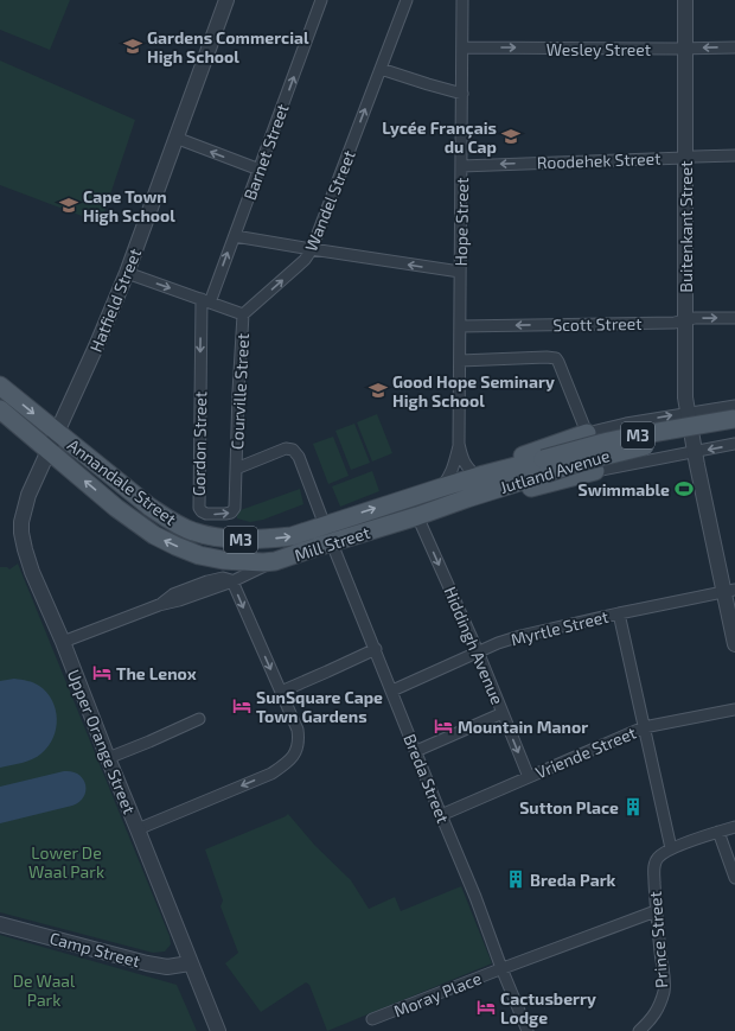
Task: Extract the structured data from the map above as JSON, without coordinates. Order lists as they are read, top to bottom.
{
  "streets": {
    "main road": [
      "M3",
      "Jutland Avenue",
      "Annandale Street",
      "Mill Street"
    ],
    "street": [
      "Wesley Street",
      "Barnet Street",
      "Roodehek Street",
      "Wandel Street",
      "Hope Street",
      "Buitenkant Street",
      "Hatfield Street",
      "Scott Street",
      "Courville Street",
      "Gordon Street",
      "Myrtle Street",
      "Hiddingh Avenue",
      "Upper Orange Street",
      "Vriende Street",
      "Breda Street",
      "Prince Street",
      "Camp Street",
      "Moray Place"
    ]
  },
  "crossings": [
    ["Wesley Street", "Hope Street"],
    ["Wesley Street", "Buitenkant Street"],
    ["Barnet Street", "Gordon Street"],
    ["Roodehek Street", "Hope Street"],
    ["Roodehek Street", "Buitenkant Street"],
    ["Wandel Street", "Courville Street"],
    ["Hope Street", "Scott Street"],
    ["Hope Street", "Jutland Avenue"],
    ["Hope Street", "Mill Street"],
    ["Buitenkant Street", "Scott Street"],
    ["Buitenkant Street", "Myrtle Street"],
    ["Hatfield Street", "M3"],
    ["Hatfield Street", "Annandale Street"],
    ["Hatfield Street", "Upper Orange Street"],
    ["Courville Street", "Gordon Street"],
    ["Courville Street", "Breda Street"],
    ["M3", "Annandale Street"],
    ["M3", "Upper Orange Street"],
    ["Gordon Street", "Breda Street"],
    ["Jutland Avenue", "Mill Street"],
    ["Jutland Avenue", "Hiddingh Avenue"],
    ["Annandale Street", "Mill Street"],
    ["Annandale Street", "Upper Orange Street"],
    ["Annandale Street", "Breda Street"],
    ["Mill Street", "Hiddingh Avenue"],
    ["Mill Street", "Upper Orange Street"],
    ["Mill Street", "Breda Street"],
    ["Myrtle Street", "Hiddingh Avenue"],
    ["Myrtle Street", "Breda Street"],
    ["Hiddingh Avenue", "Vriende Street"],
    ["Upper Orange Street", "Camp Street"],
    ["Vriende Street", "Breda Street"],
    ["Breda Street", "Moray Place"],
    ["Prince Street", "Moray Place"]
  ],
  "one_way": [
    "Barnet Street",
    "Roodehek Street",
    "Wandel Street",
    "Hiddingh Avenue"
  ],
  "parks": ["Lower De Waal Park", "De Waal Park"],
  "places": {
    "school or university": [
      "Gardens Commercial High School",
      "Lycée Français du Cap",
      "Cape Town High School",
      "Good Hope Seminary High School"
    ],
    "sports": ["Swimmable"],
    "hotel": [
      "The Lenox",
      "SunSquare Cape Town Gardens",
      "Mountain Manor",
      "Cactusberry Lodge"
    ],
    "building": ["Sutton Place", "Breda Park"]
  }
}
